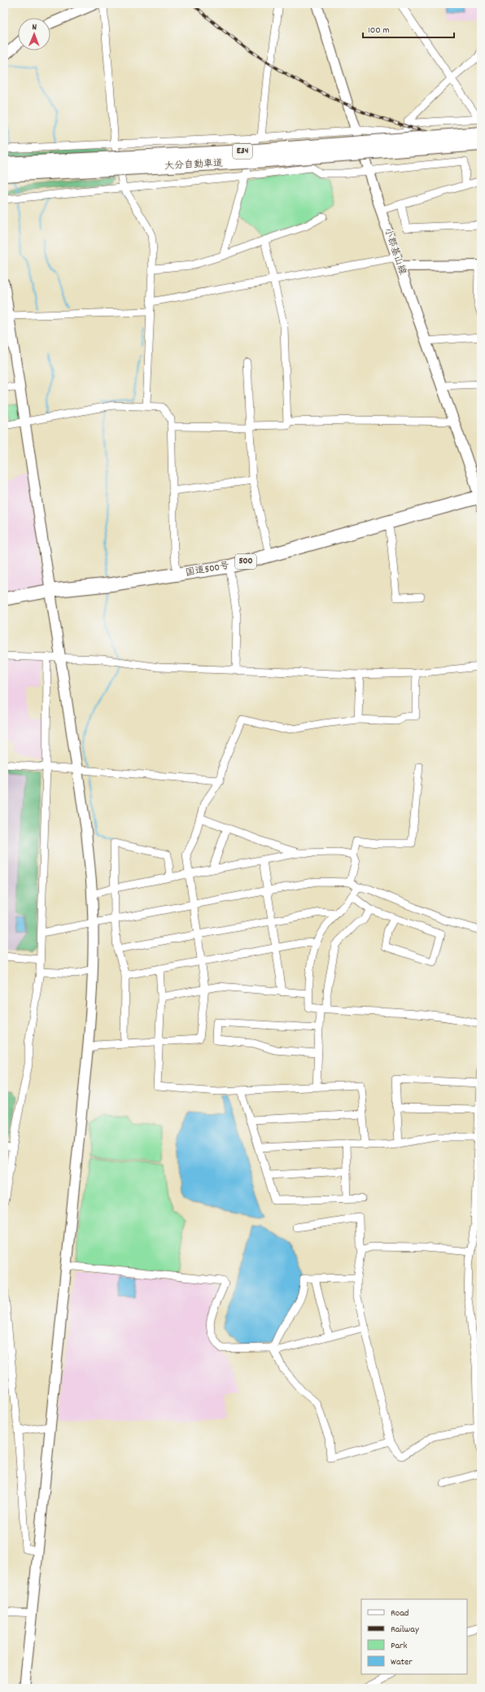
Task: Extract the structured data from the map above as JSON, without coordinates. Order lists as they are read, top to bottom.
{
  "streets": {
    "highway": [
      "E34",
      "大分自動車道",
      "500",
      "国道500号"
    ],
    "street": ["小郡基山線"]
  },
  "crossings": [
    ["小郡基山線", "国道500号"]
  ],
  "legend": [
    "Road",
    "Railway",
    "Park",
    "Water"
  ],
  "scale_bar": "100 m",
  "north": "top"
}
